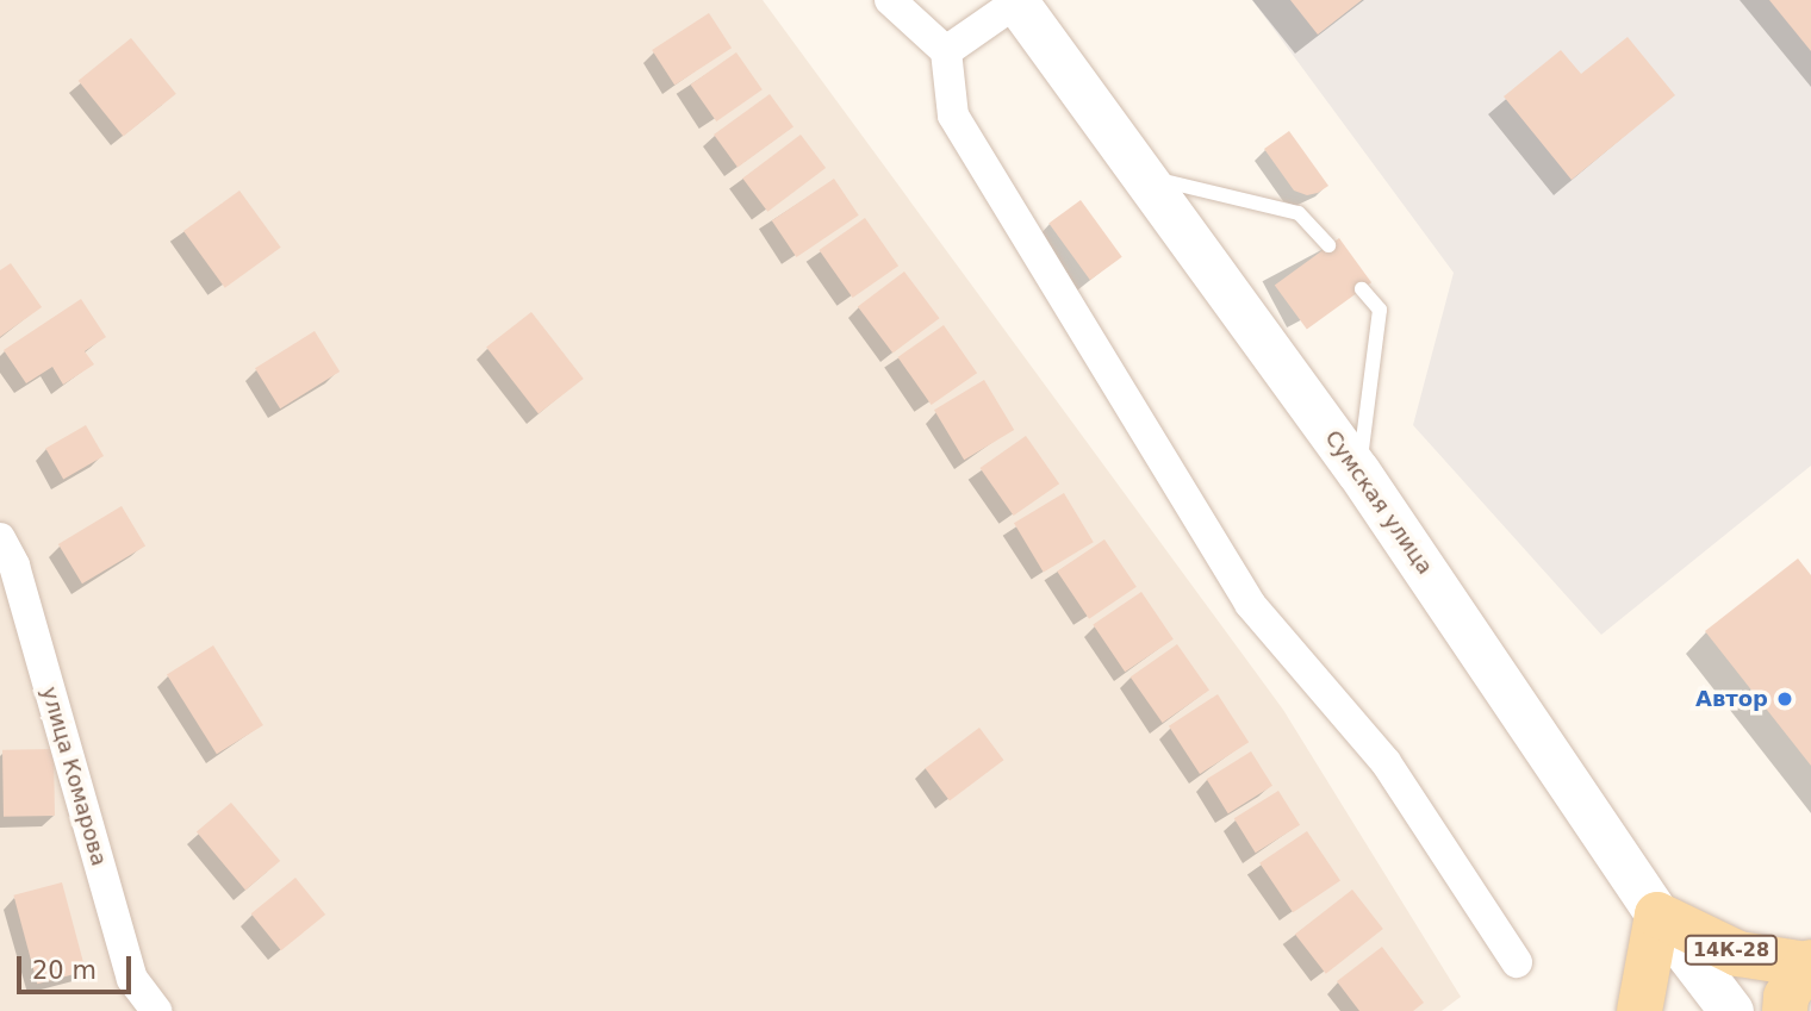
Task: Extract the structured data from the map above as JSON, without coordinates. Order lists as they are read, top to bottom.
{
  "streets": {
    "main road": ["Сумская улица", "14К-28"],
    "street": ["улица Комарова"]
  },
  "crossings": [
    ["Сумская улица", "14К-28"]
  ],
  "places": ["Автор"],
  "scale_bar": "20 m"
}
